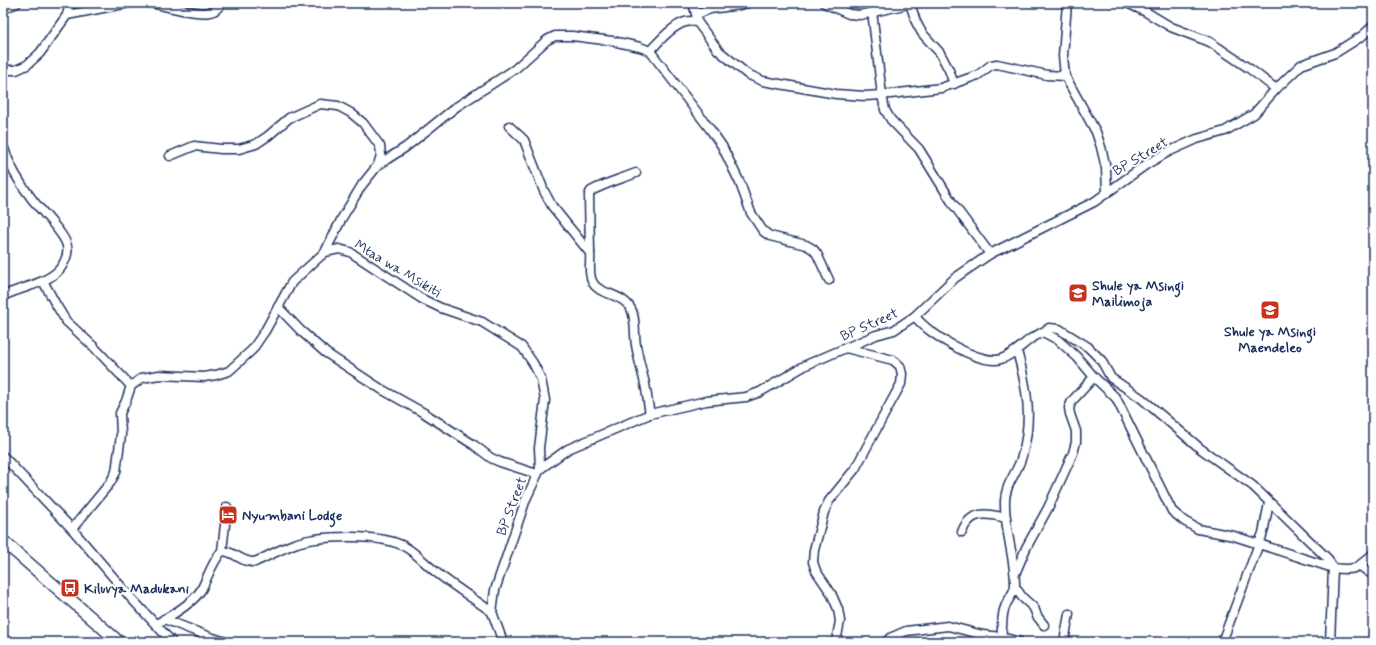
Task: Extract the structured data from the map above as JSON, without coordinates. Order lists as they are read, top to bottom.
{
  "streets": {
    "street": ["BP Street", "Mtaa wa Msikiti"]
  },
  "crossings": [
    ["BP Street", "Mtaa wa Msikiti"]
  ],
  "places": {
    "school or university": ["Shule ya Msingi Mailimoja", "Shule ya Msingi Maendeleo"],
    "hotel": ["Nyumbani Lodge"],
    "bus stop": ["Kiluvya Madukani"]
  }
}
